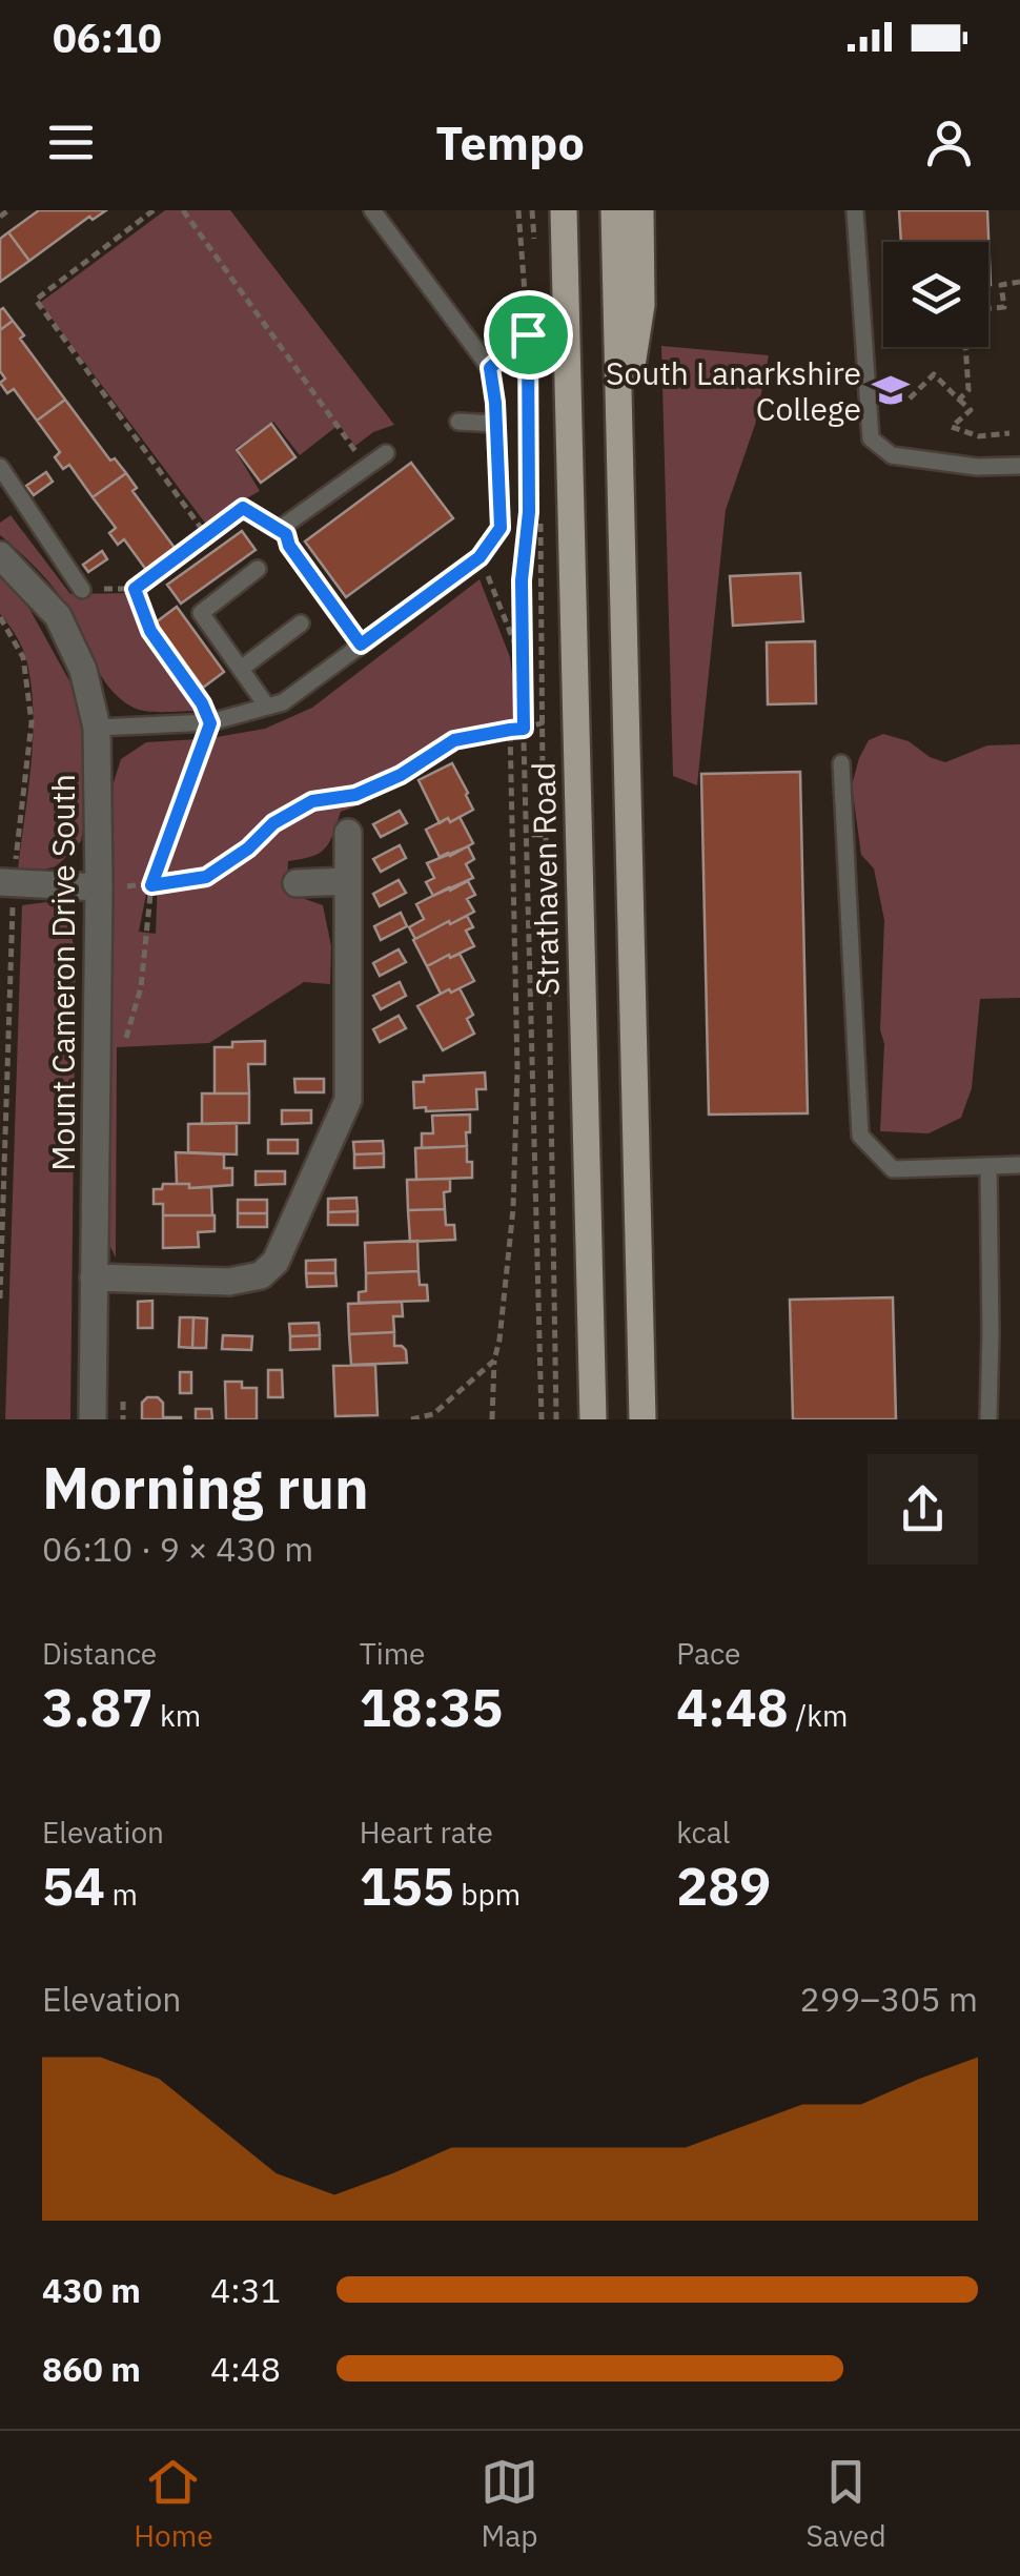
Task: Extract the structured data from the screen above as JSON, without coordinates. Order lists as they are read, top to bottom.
{
  "streets": {
    "main road": ["Strathaven Road"],
    "street": ["Mount Cameron Drive South"]
  },
  "places": {
    "school or university": ["South Lanarkshire College"]
  },
  "page": {
    "status": "06:10",
    "header": "Tempo",
    "heading": ["Morning run", "06:10 · 9 × 430 m"],
    "stats": [
      ["Distance", "3.87 km"],
      ["Time", "18:35"],
      ["Pace", "4:48 /km"],
      ["Elevation", "54 m"],
      ["Heart rate", "155 bpm"],
      ["kcal", "289"]
    ],
    "chart": ["Elevation", "299–305 m"],
    "list": [
      {
        "name": "430 m",
        "note": "4:31"
      },
      {
        "name": "860 m",
        "note": "4:48"
      }
    ],
    "tabs": ["Home", "Map", "Saved"]
  }
}
